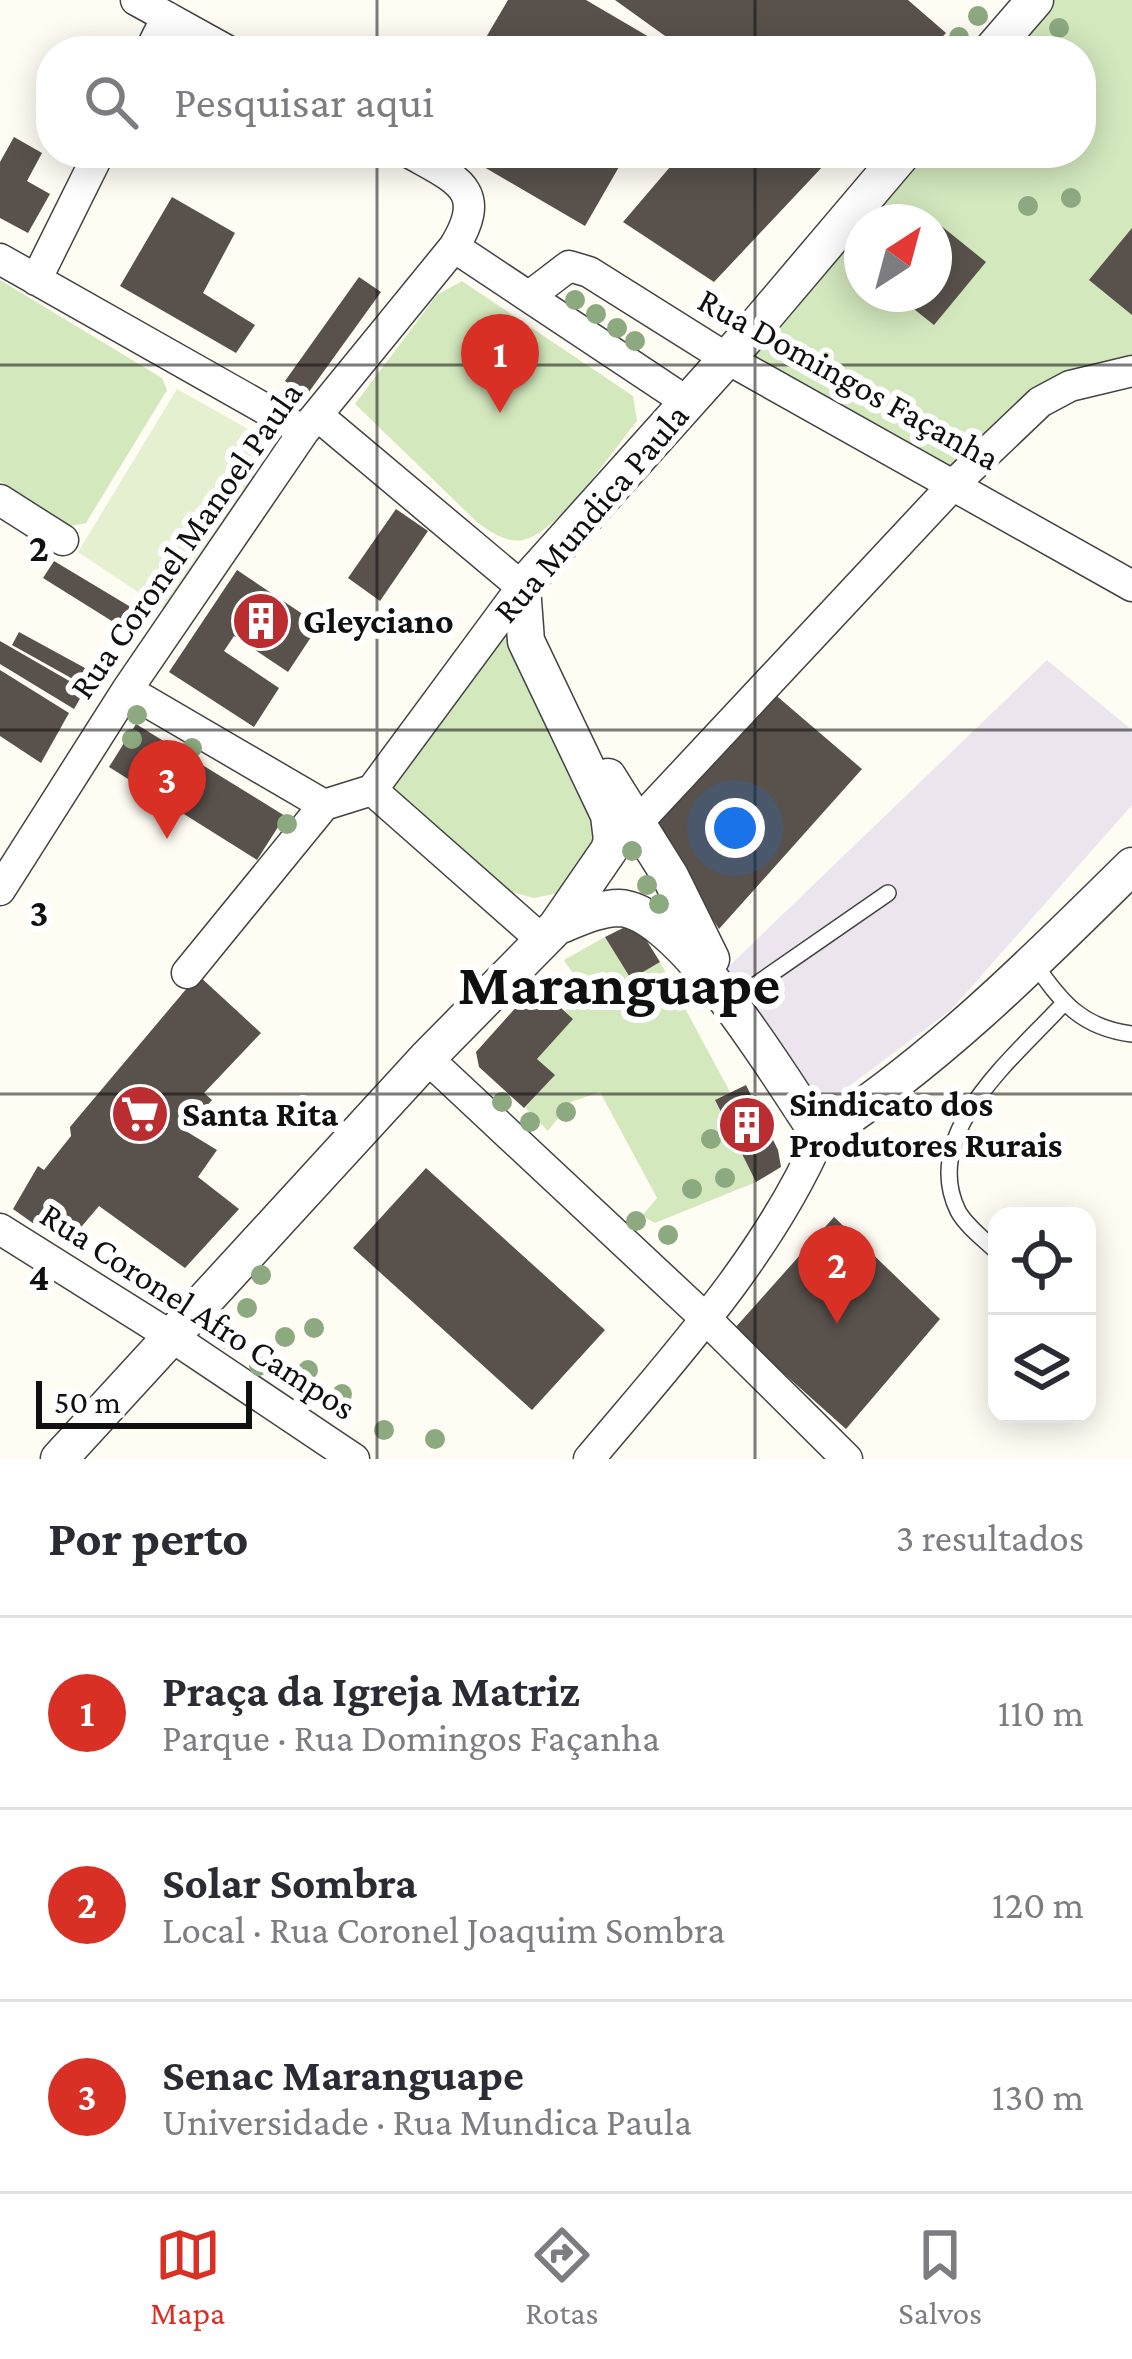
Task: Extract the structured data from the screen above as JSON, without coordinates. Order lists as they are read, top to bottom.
{
  "streets": {
    "street": [
      "Rua Domingos Façanha",
      "Rua Mundica Paula",
      "Rua Coronel Manoel Paula",
      "Rua Coronel Afro Campos"
    ]
  },
  "crossings": [
    ["Rua Domingos Façanha", "Rua Mundica Paula"]
  ],
  "districts": ["Maranguape"],
  "places": {
    "building": ["Gleyciano", "Sindicato dos Produtores Rurais"],
    "supermarket": ["Santa Rita"]
  },
  "scale_bar": "50 m",
  "north": "top right",
  "page": {
    "search": "Pesquisar aqui",
    "pins": ["1", "3", "2"],
    "scale": "50 m",
    "heading": ["Por perto", "3 resultados"],
    "list": [
      {
        "mark": "1",
        "name": "Praça da Igreja Matriz",
        "note": "Parque · Rua Domingos Façanha",
        "value": "110 m"
      },
      {
        "mark": "2",
        "name": "Solar Sombra",
        "note": "Local · Rua Coronel Joaquim Sombra",
        "value": "120 m"
      },
      {
        "mark": "3",
        "name": "Senac Maranguape",
        "note": "Universidade · Rua Mundica Paula",
        "value": "130 m"
      }
    ],
    "nav": ["Mapa", "Rotas", "Salvos"]
  },
  "grid": {
    "rows": ["2", "3", "4"]
  }
}
